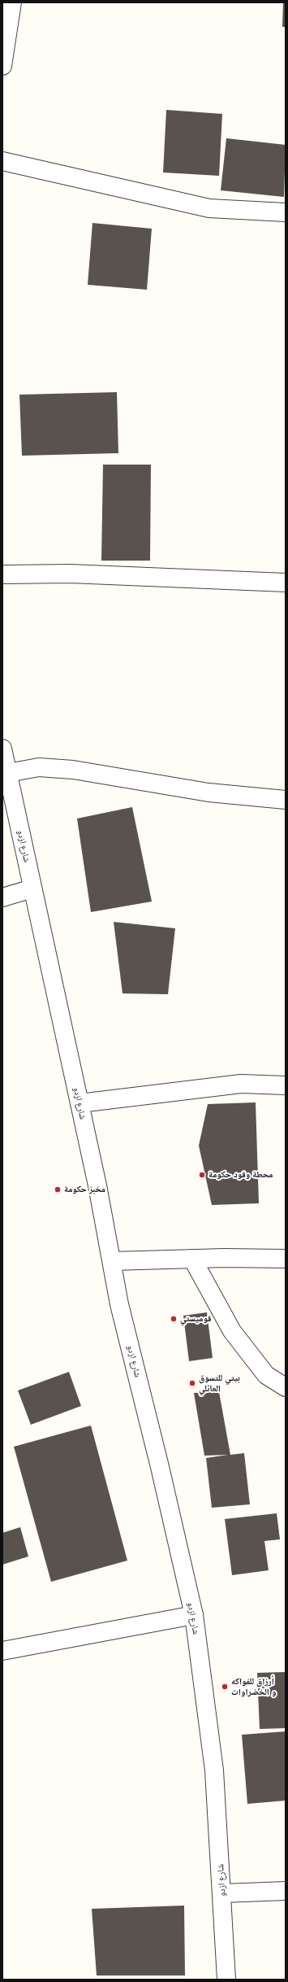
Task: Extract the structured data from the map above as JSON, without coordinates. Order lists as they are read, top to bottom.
{
  "streets": {
    "street": ["شارع ازدو"]
  },
  "places": [
    "محطة وقود حكومة",
    "مخبز حكومة",
    "قوميستي",
    "بيتي للتسوق العائلي",
    "أرزاق للفواكه و الخضراوات"
  ]
}
